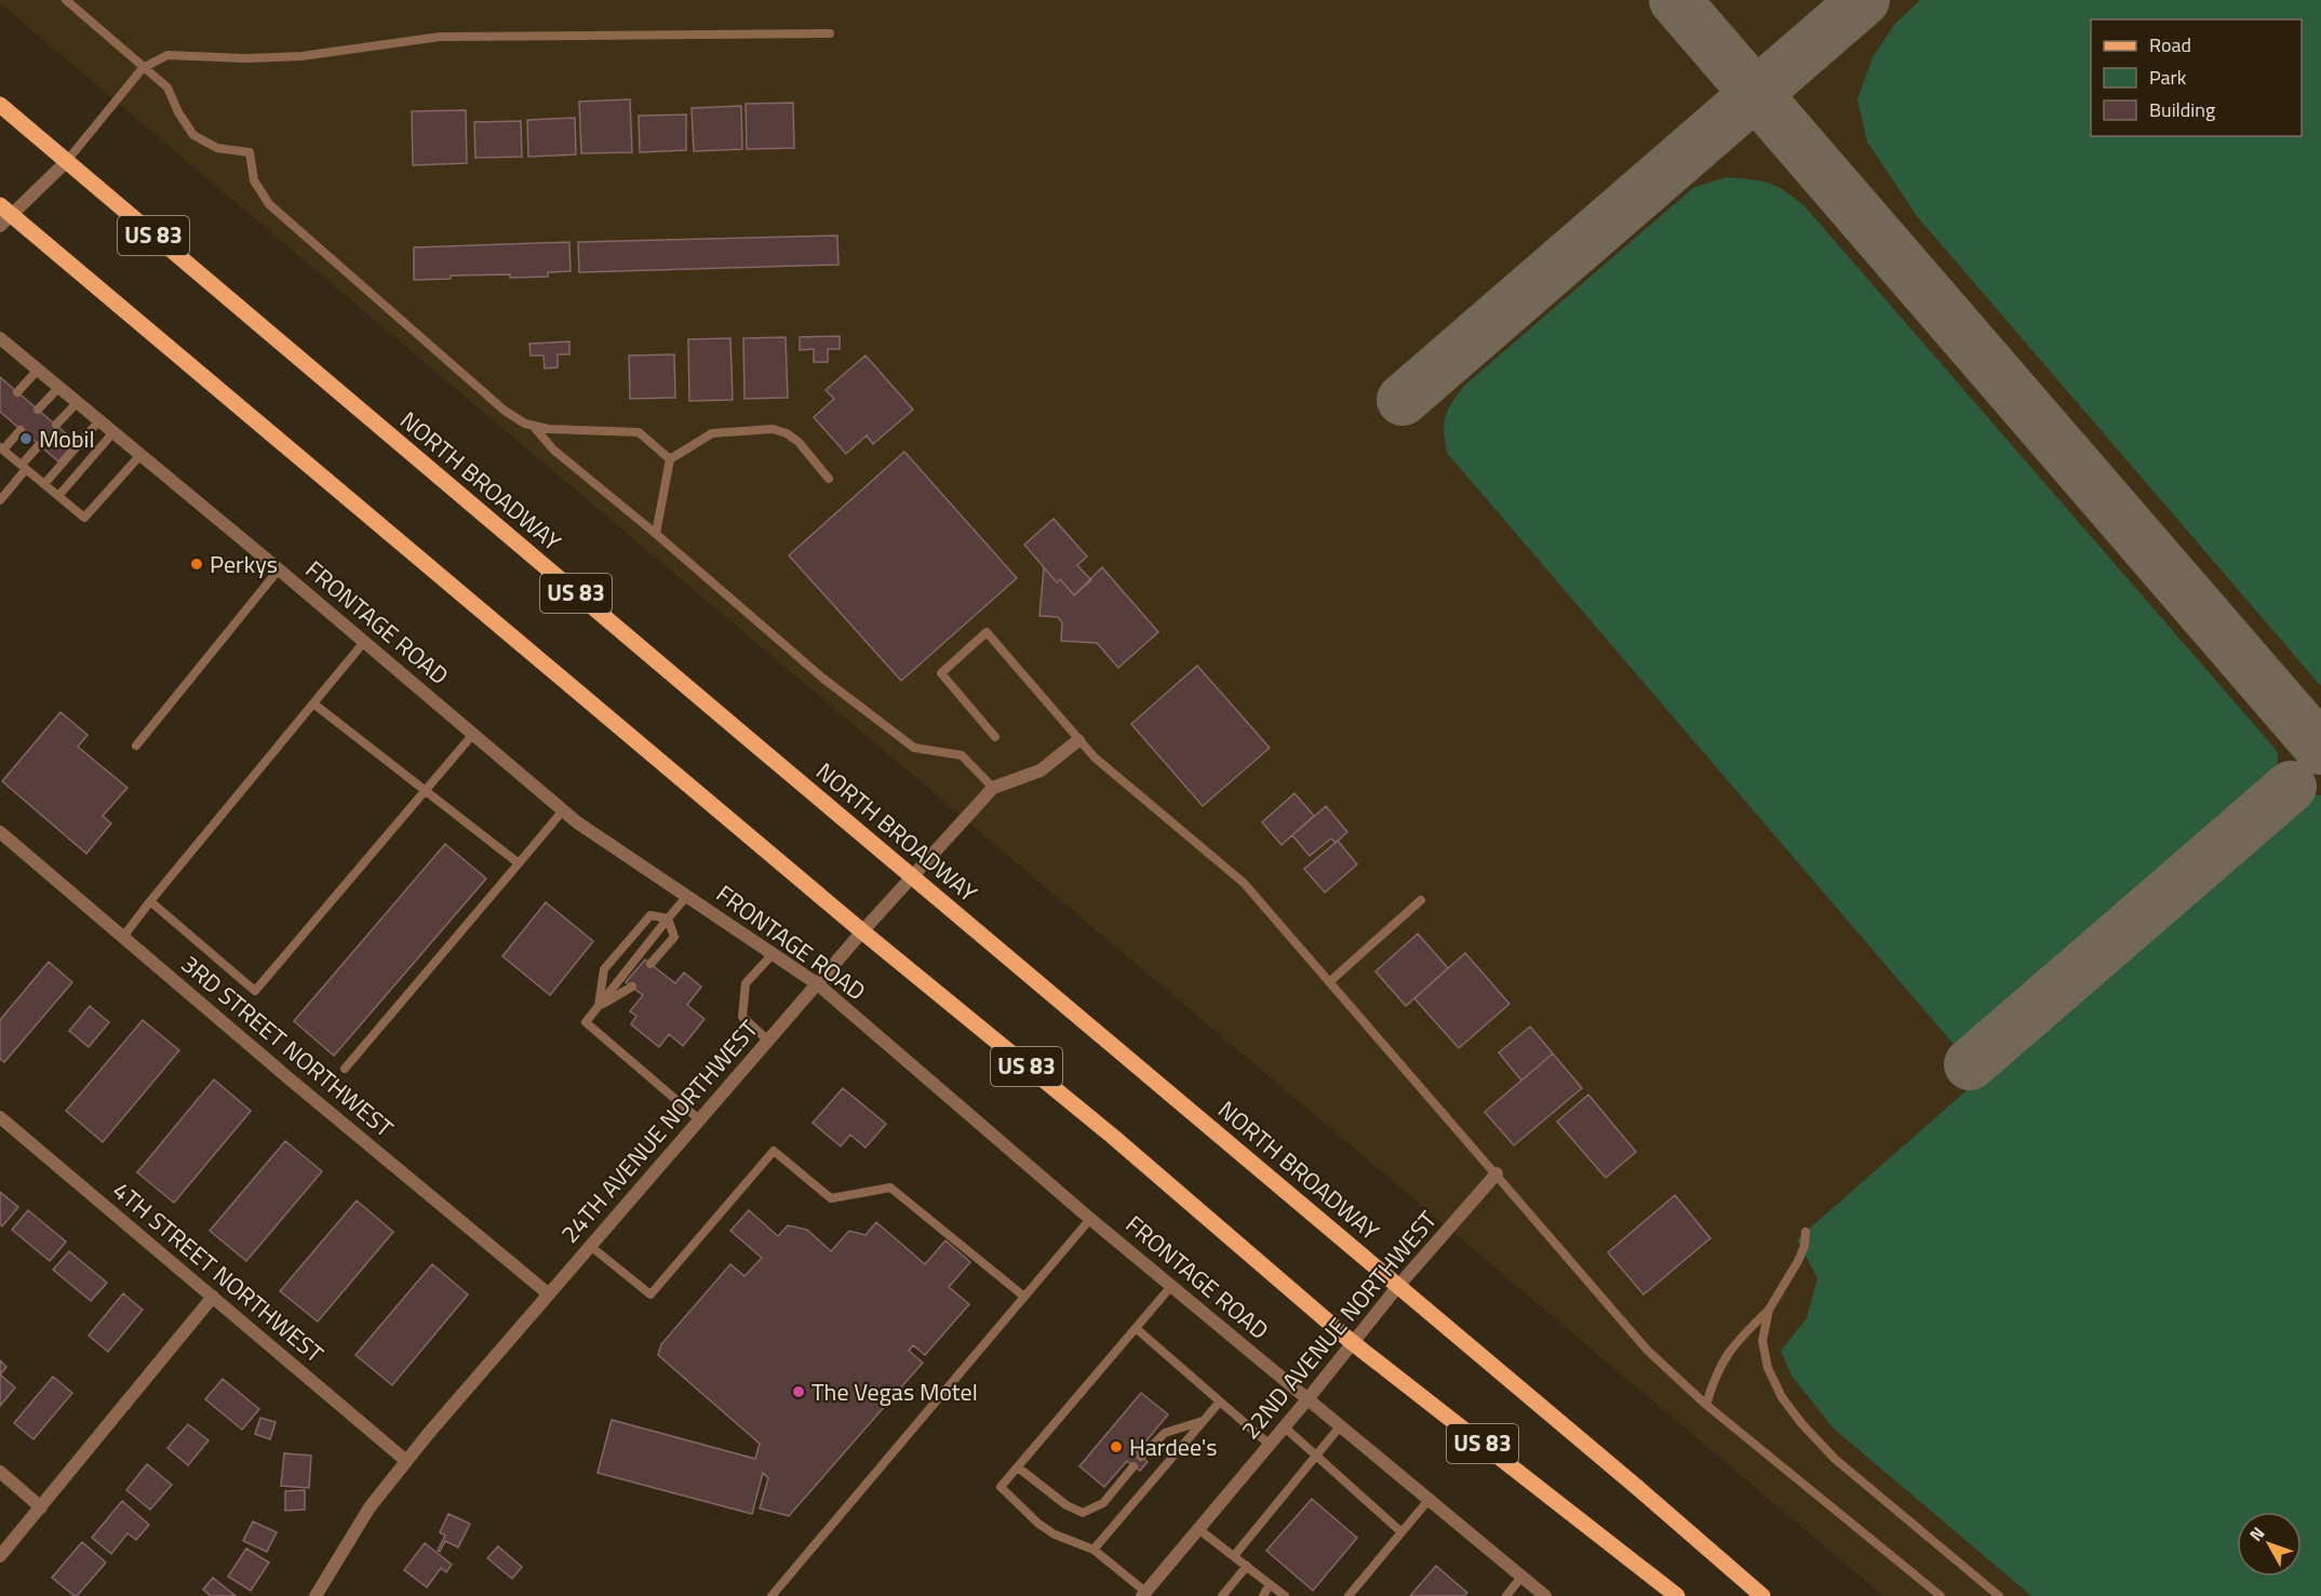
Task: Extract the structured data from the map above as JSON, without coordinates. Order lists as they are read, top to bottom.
{
  "streets": {
    "main road": ["US 83", "NORTH BROADWAY"],
    "street": [
      "FRONTAGE ROAD",
      "3RD STREET NORTHWEST",
      "24TH AVENUE NORTHWEST",
      "4TH STREET NORTHWEST",
      "22ND AVENUE NORTHWEST"
    ]
  },
  "crossings": [
    ["US 83", "24TH AVENUE NORTHWEST"],
    ["US 83", "22ND AVENUE NORTHWEST"],
    ["NORTH BROADWAY", "24TH AVENUE NORTHWEST"],
    ["NORTH BROADWAY", "22ND AVENUE NORTHWEST"],
    ["FRONTAGE ROAD", "24TH AVENUE NORTHWEST"],
    ["FRONTAGE ROAD", "22ND AVENUE NORTHWEST"],
    ["3RD STREET NORTHWEST", "24TH AVENUE NORTHWEST"],
    ["24TH AVENUE NORTHWEST", "4TH STREET NORTHWEST"]
  ],
  "places": [
    "Mobil",
    "Perkys",
    "The Vegas Motel",
    "Hardee's"
  ],
  "legend": ["Road", "Park", "Building"],
  "north": "top left"
}
